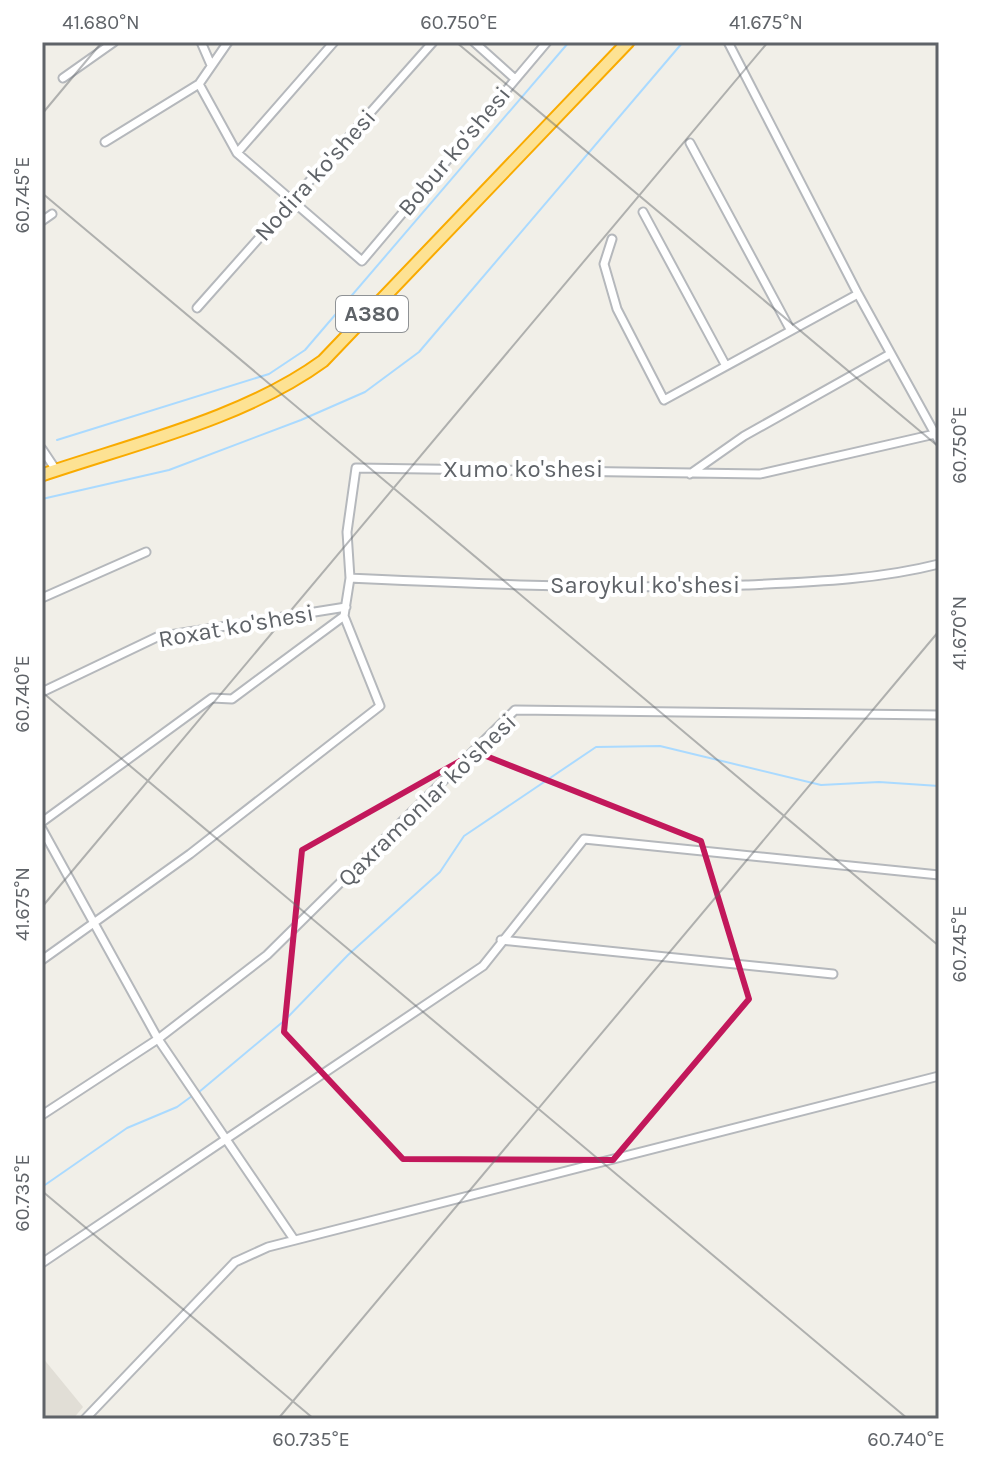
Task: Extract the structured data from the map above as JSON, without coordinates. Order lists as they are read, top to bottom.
{
  "streets": {
    "highway": ["A380"],
    "street": [
      "Bobur ko'shesi",
      "Nodira ko'shesi",
      "Xumo ko'shesi",
      "Saroykul ko'shesi",
      "Roxat ko'shesi",
      "Qaxramonlar ko'shesi"
    ]
  },
  "crossings": [
    ["Bobur ko'shesi", "Nodira ko'shesi"],
    ["Xumo ko'shesi", "Saroykul ko'shesi"]
  ],
  "coordinates": [
    "41.680°N",
    "60.750°E",
    "41.675°N",
    "60.745°E",
    "41.670°N",
    "60.740°E",
    "60.735°E"
  ]
}
